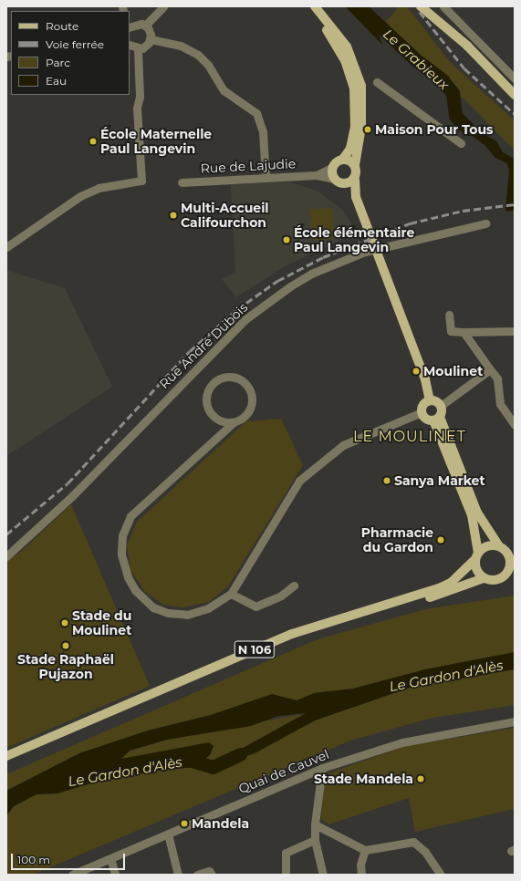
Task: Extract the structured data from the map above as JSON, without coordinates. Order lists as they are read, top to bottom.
{
  "streets": {
    "main road": ["N 106"],
    "street": ["Rue de Lajudie", "Rue André Dubois", "Quai de Cauvel"]
  },
  "districts": ["LE MOULINET"],
  "water": ["Le Grabieux", "Le Gardon d'Alès"],
  "places": [
    "Maison Pour Tous",
    "École Maternelle Paul Langevin",
    "Multi-Accueil Califourchon",
    "École élémentaire Paul Langevin",
    "Moulinet",
    "Sanya Market",
    "Pharmacie du Gardon",
    "Stade du Moulinet",
    "Stade Raphaël Pujazon",
    "Stade Mandela",
    "Mandela"
  ],
  "legend": [
    "Route",
    "Voie ferrée",
    "Parc",
    "Eau"
  ],
  "scale_bar": "100 m"
}
